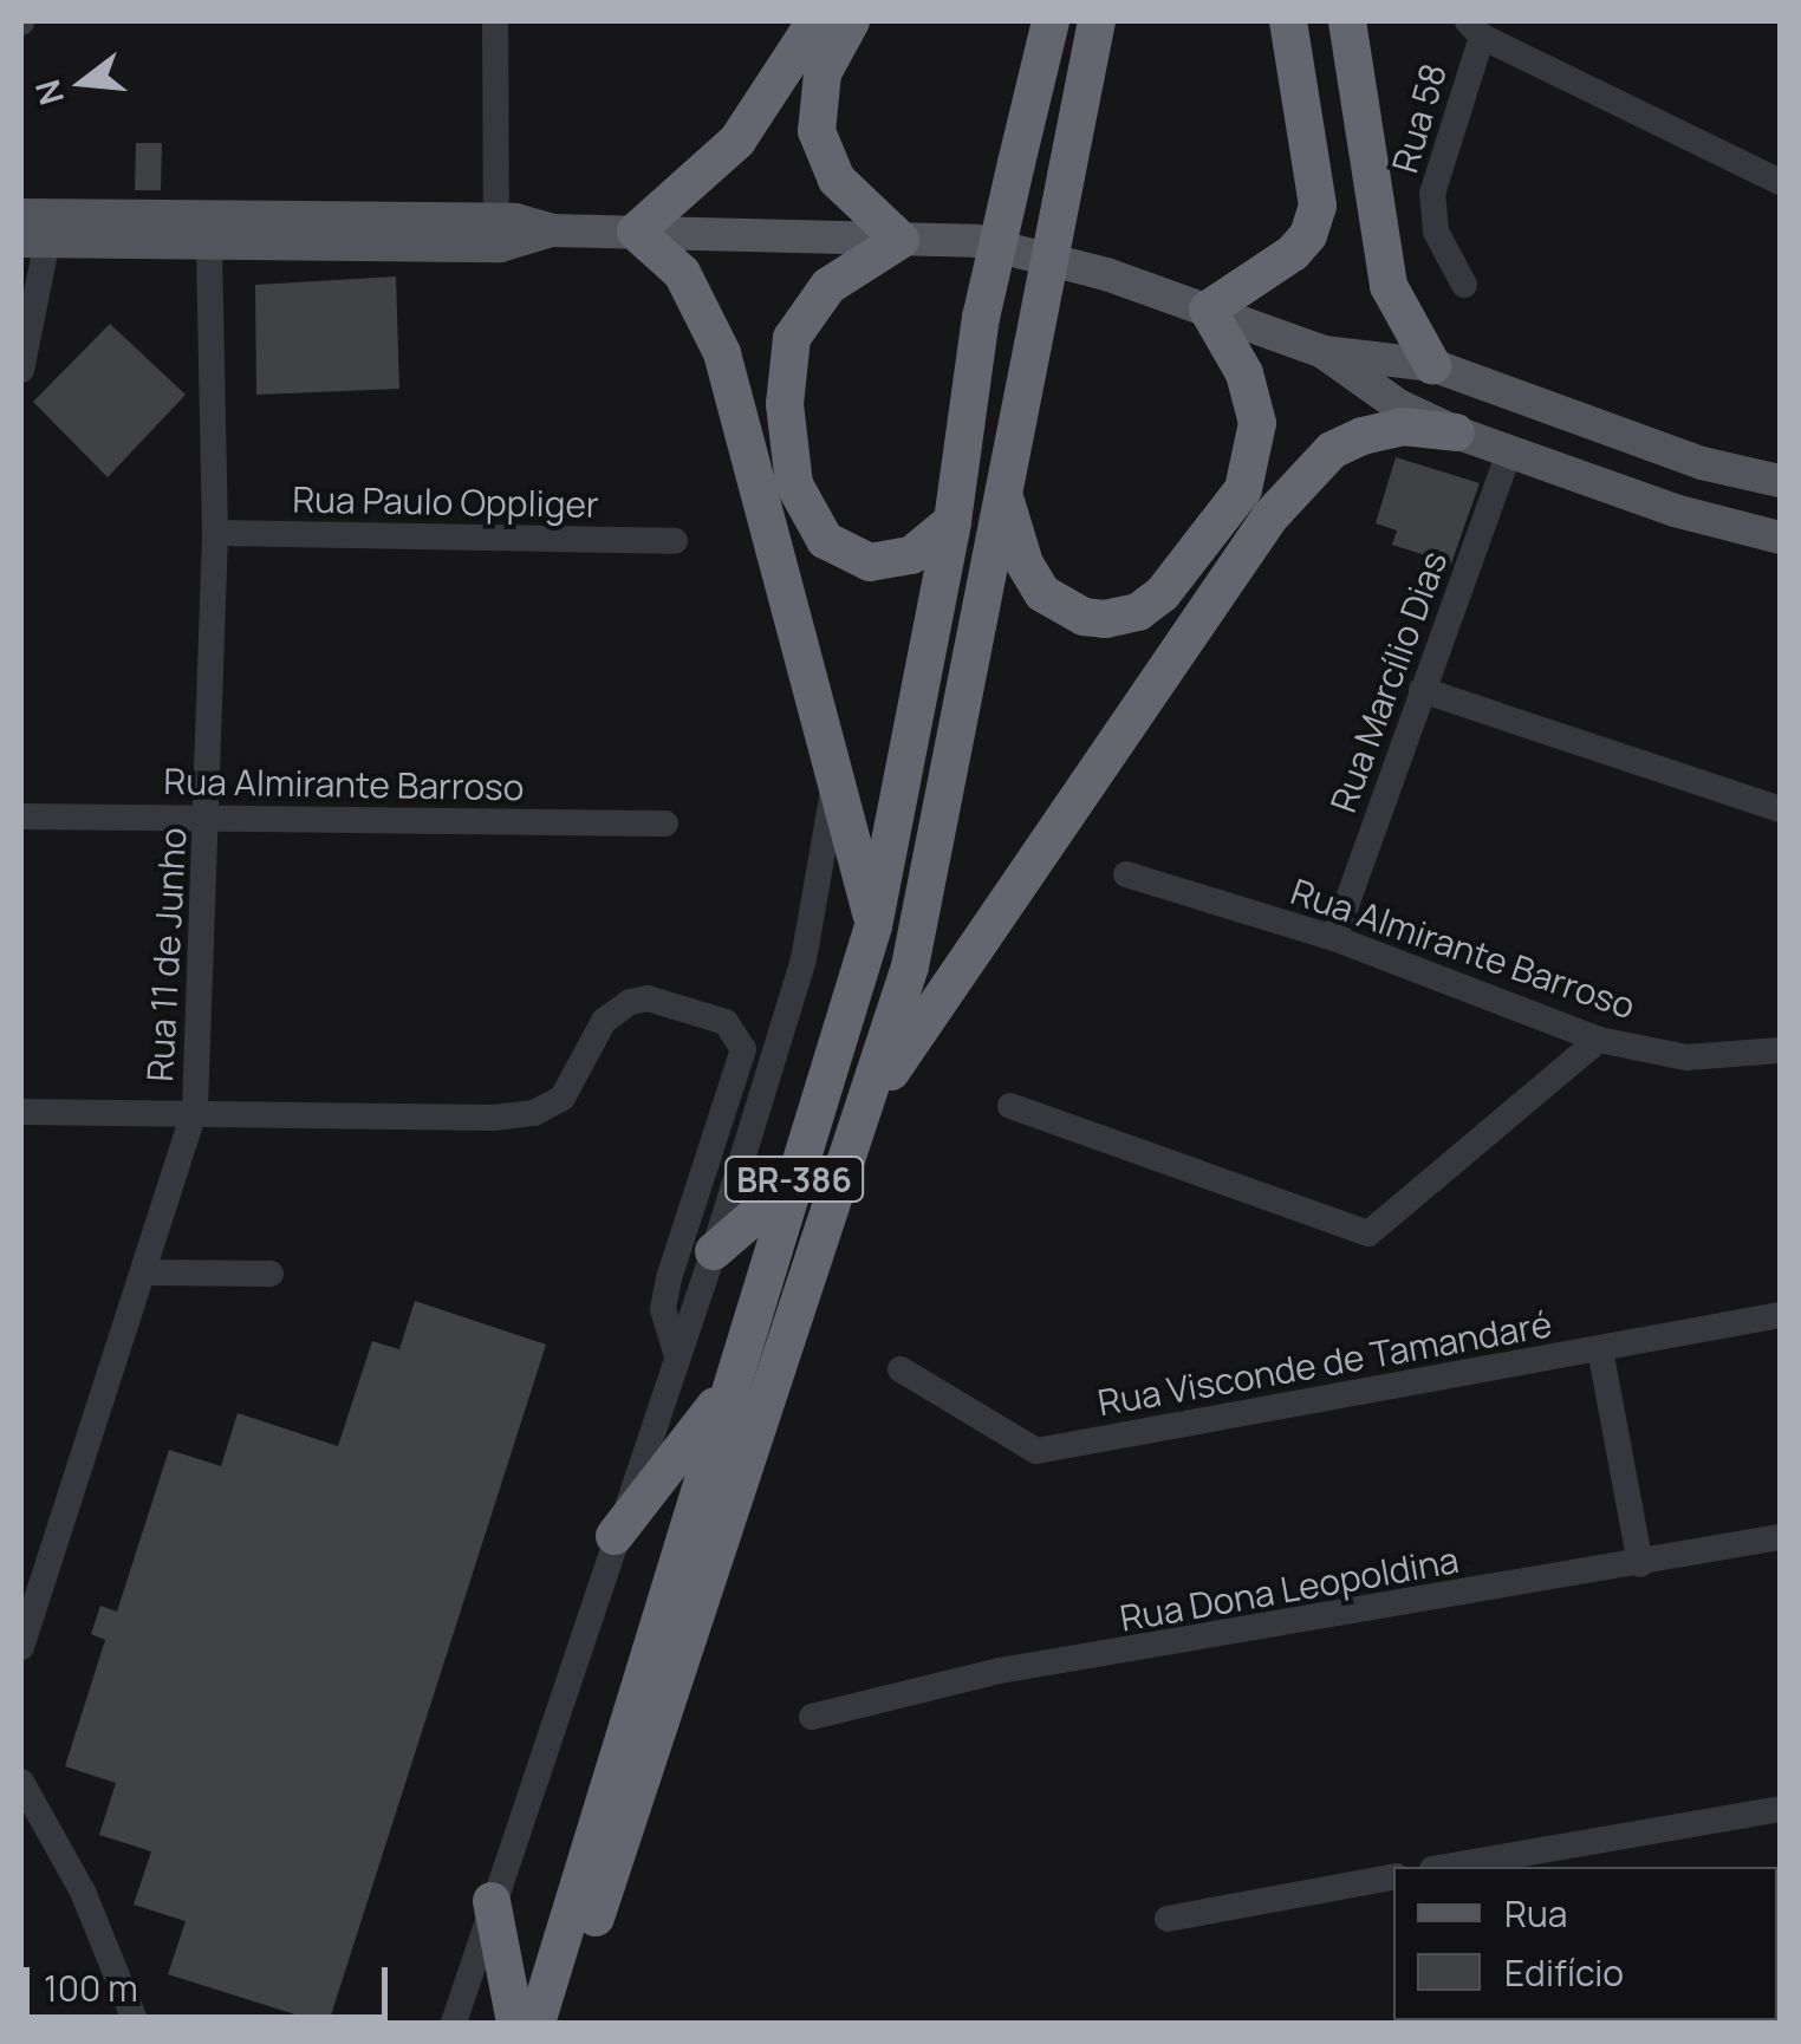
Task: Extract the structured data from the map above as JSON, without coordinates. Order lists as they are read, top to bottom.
{
  "streets": {
    "highway": ["BR-386"],
    "street": [
      "Rua 58",
      "Rua Paulo Oppliger",
      "Rua Marcílio Dias",
      "Rua Almirante Barroso",
      "Rua 11 de Junho",
      "Rua Visconde de Tamandaré",
      "Rua Dona Leopoldina"
    ]
  },
  "crossings": [
    ["Rua Paulo Oppliger", "Rua 11 de Junho"],
    ["Rua Marcílio Dias", "Rua Almirante Barroso"],
    ["Rua Almirante Barroso", "Rua 11 de Junho"]
  ],
  "legend": ["Rua", "Edifício"],
  "scale_bar": "100 m",
  "north": "left"
}
